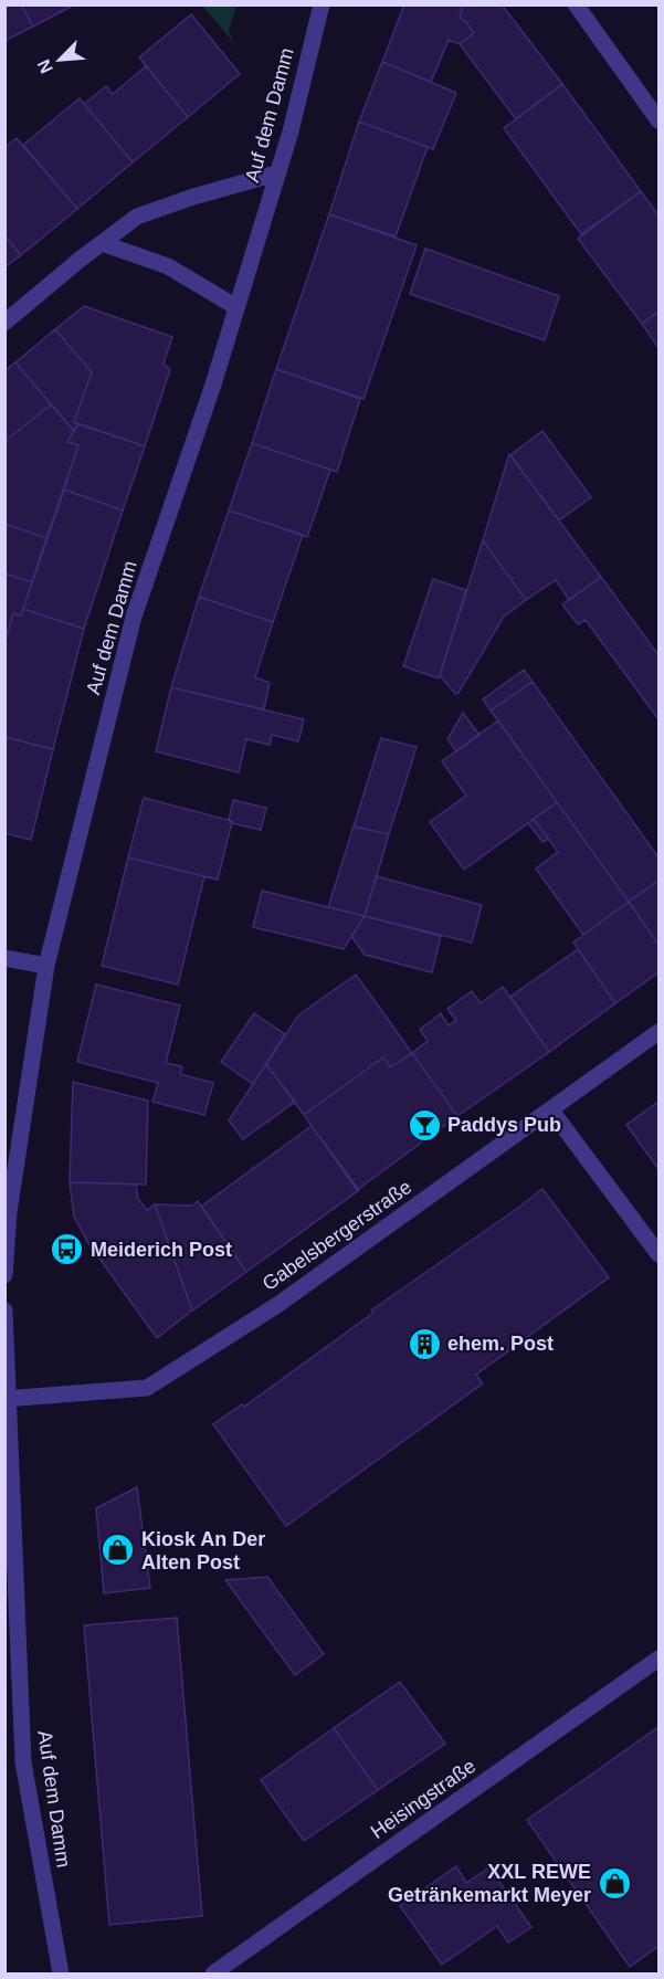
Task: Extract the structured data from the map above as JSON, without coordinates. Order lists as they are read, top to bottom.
{
  "streets": {
    "street": ["Auf dem Damm", "Gabelsbergerstraße", "Heisingstraße"]
  },
  "crossings": [
    ["Auf dem Damm", "Gabelsbergerstraße"]
  ],
  "places": {
    "bar": ["Paddys Pub"],
    "bus stop": ["Meiderich Post"],
    "building": ["ehem. Post"],
    "shop": ["Kiosk An Der Alten Post", "XXL REWE Getränkemarkt Meyer"]
  },
  "north": "bottom left"
}
